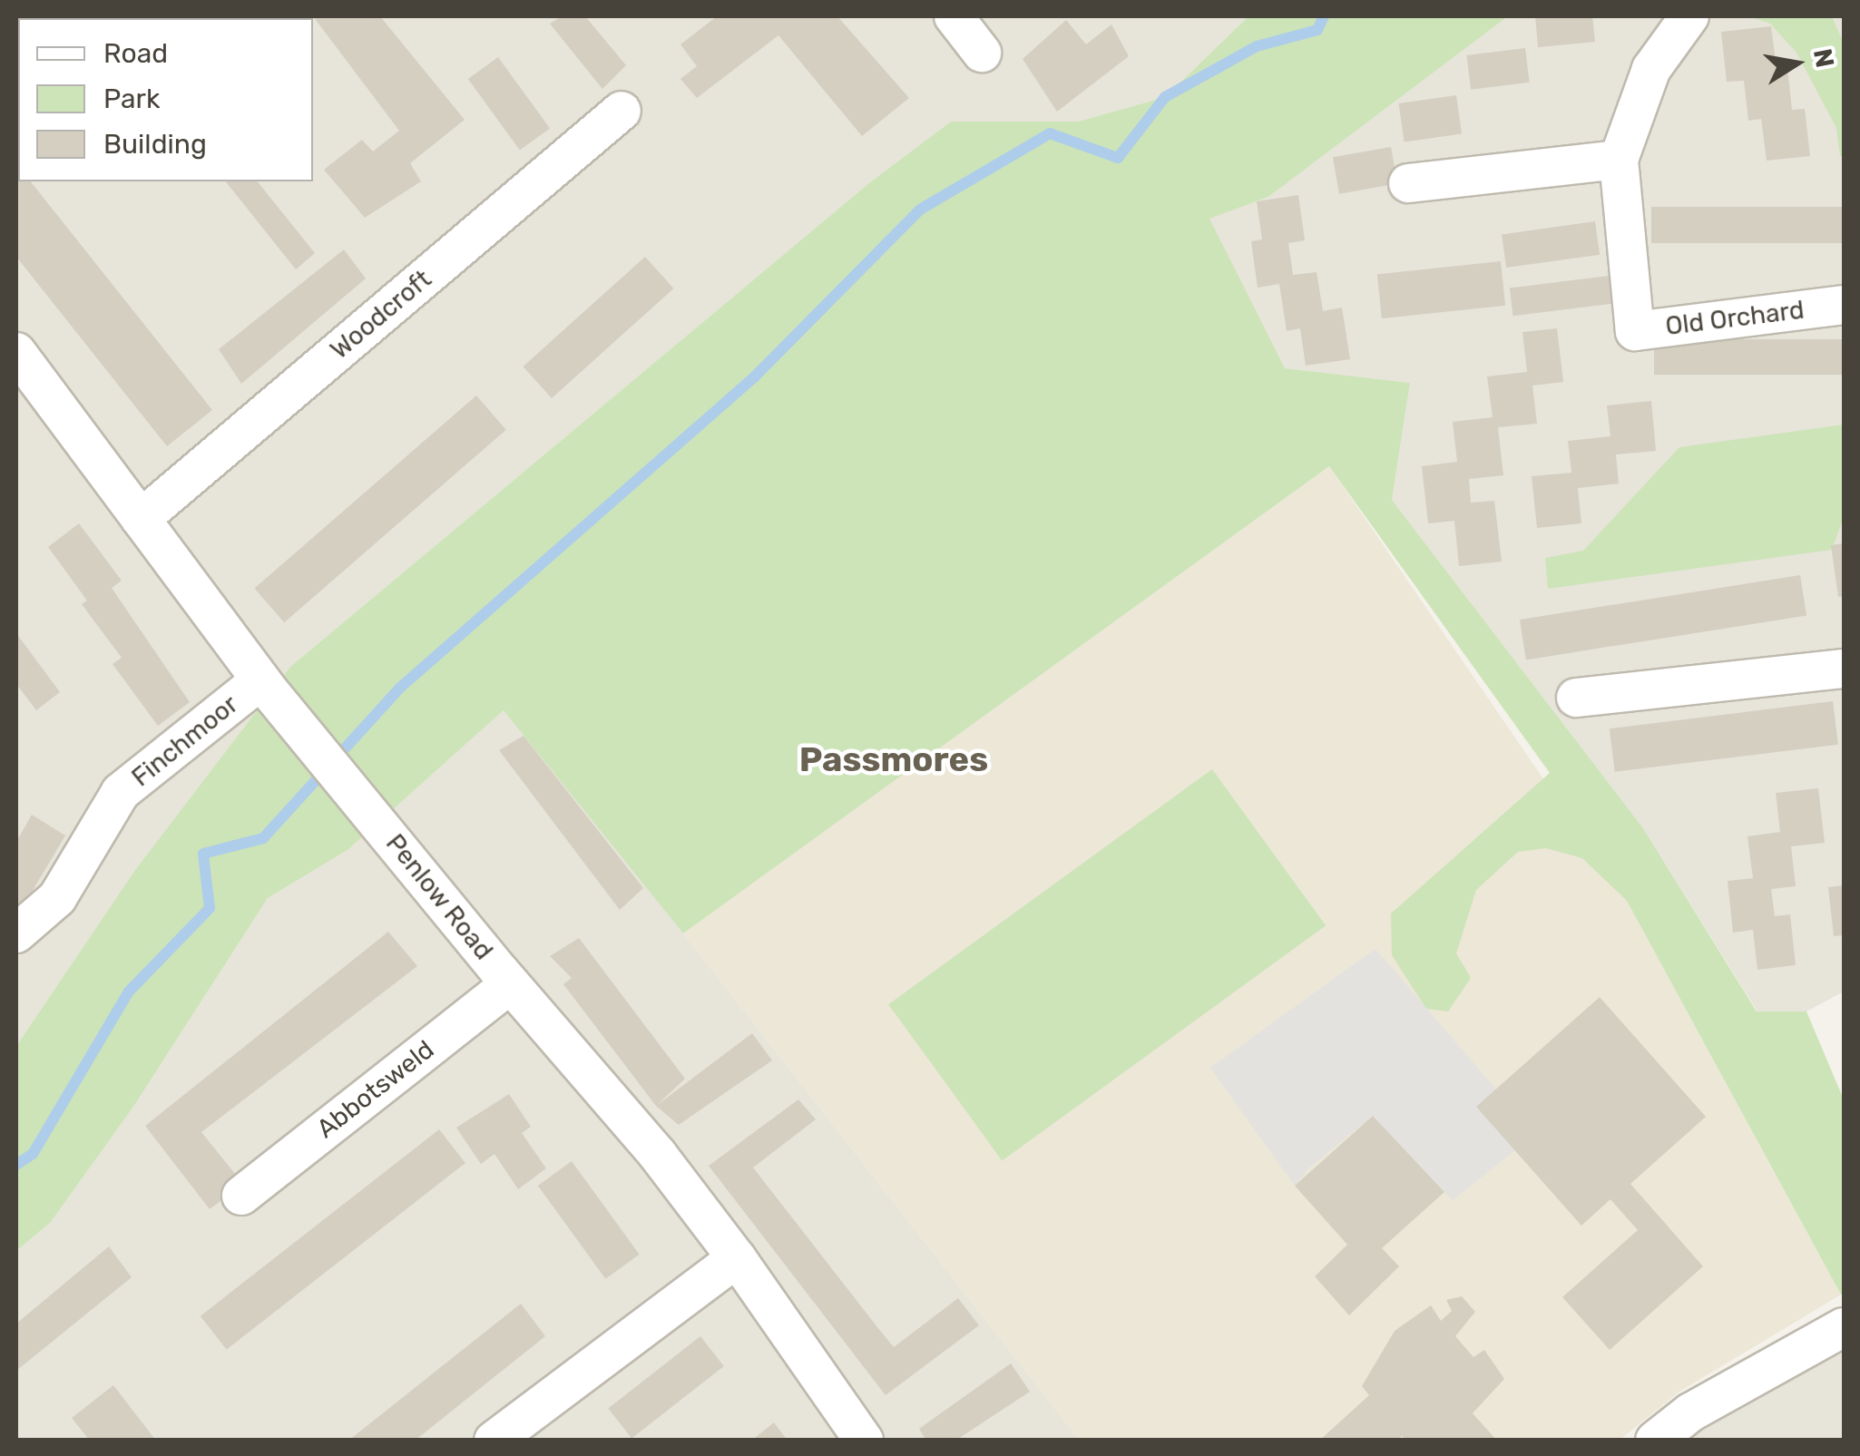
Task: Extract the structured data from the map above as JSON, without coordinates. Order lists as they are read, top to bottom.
{
  "streets": {
    "street": [
      "Woodcroft",
      "Old Orchard",
      "Finchmoor",
      "Penlow Road",
      "Abbotsweld"
    ]
  },
  "crossings": [
    ["Woodcroft", "Penlow Road"],
    ["Finchmoor", "Penlow Road"],
    ["Penlow Road", "Abbotsweld"]
  ],
  "districts": ["Passmores"],
  "legend": ["Road", "Park", "Building"],
  "north": "right"
}
